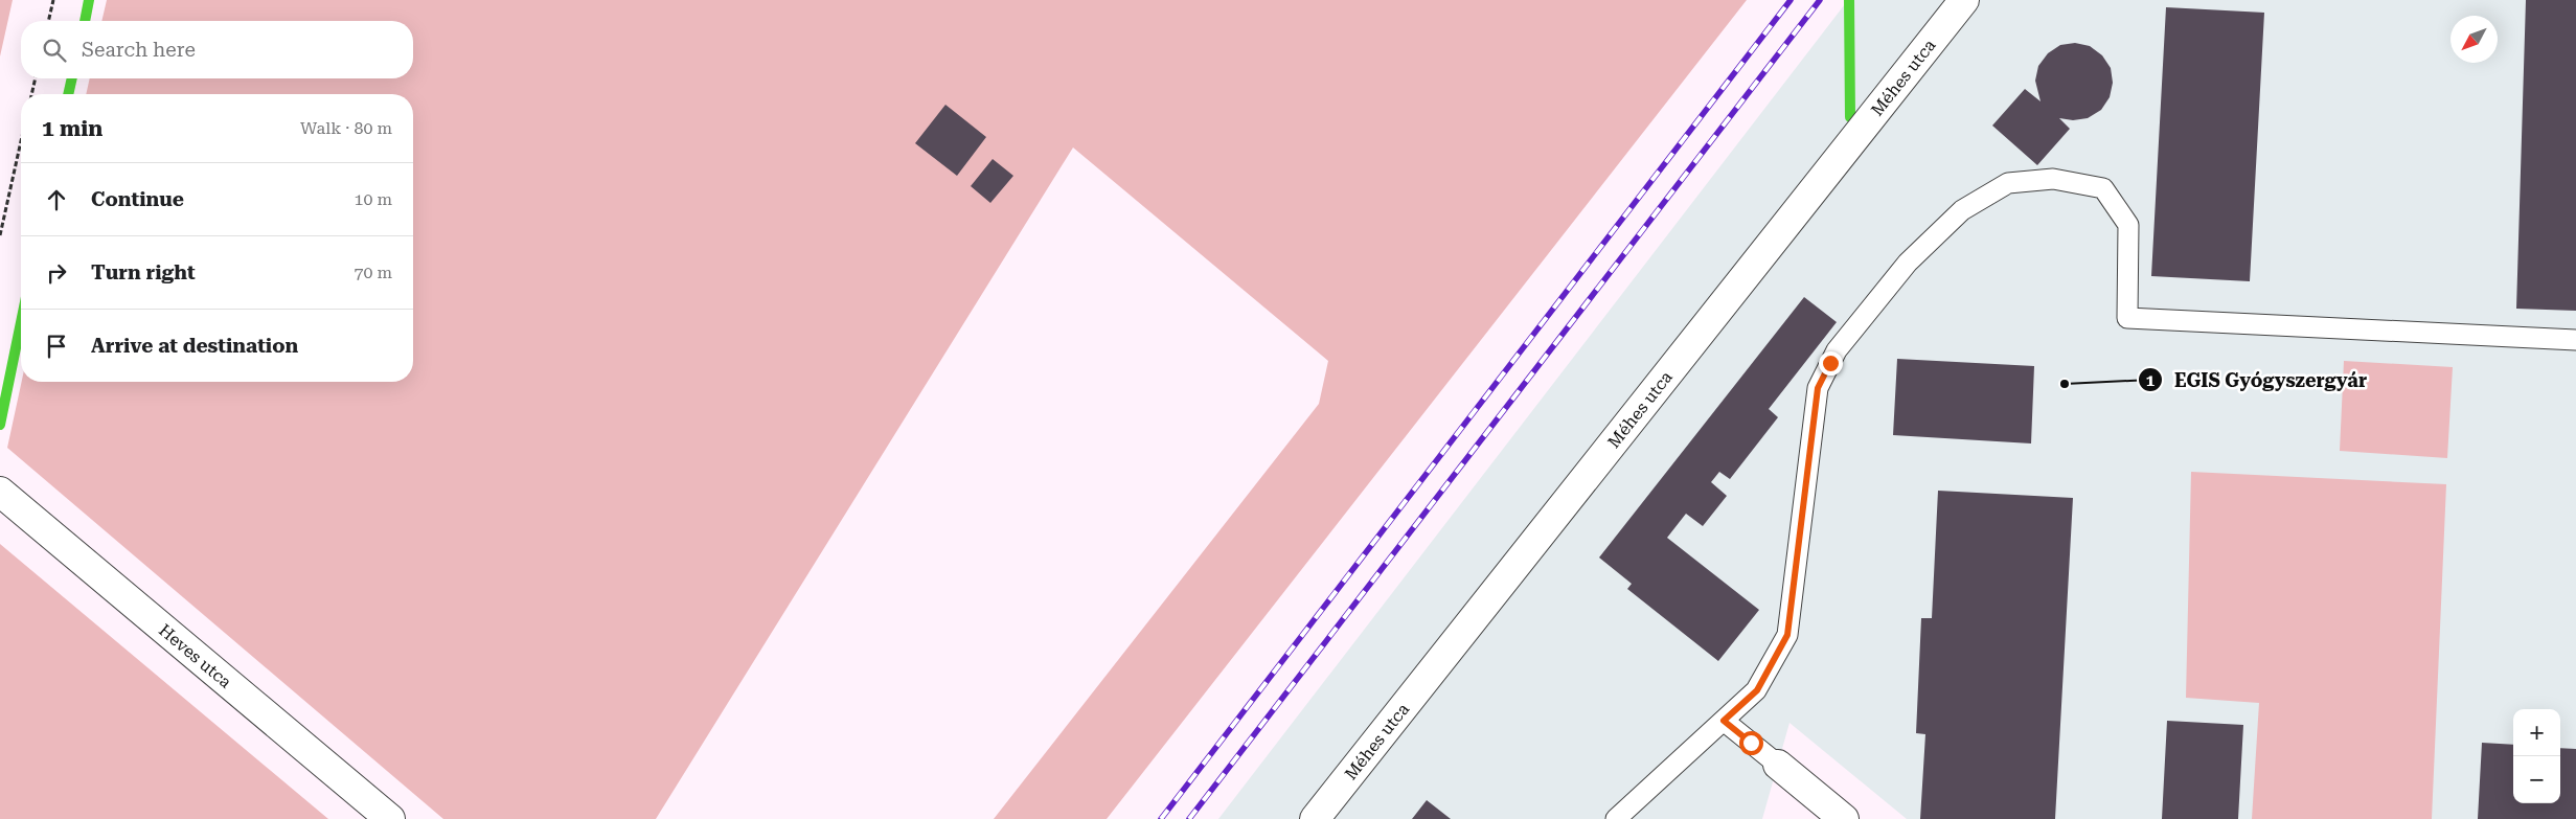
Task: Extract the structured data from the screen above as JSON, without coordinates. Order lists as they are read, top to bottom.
{
  "streets": {
    "street": ["Méhes utca", "Heves utca"]
  },
  "places": ["EGIS Gyógyszergyár"],
  "north": "bottom left",
  "page": {
    "search": "Search here",
    "heading": ["1 min", "Walk · 80 m"],
    "list": [
      ["Continue", "10 m"],
      ["Turn right", "70 m"],
      "Arrive at destination"
    ],
    "map_buttons": ["+", "−"]
  }
}
